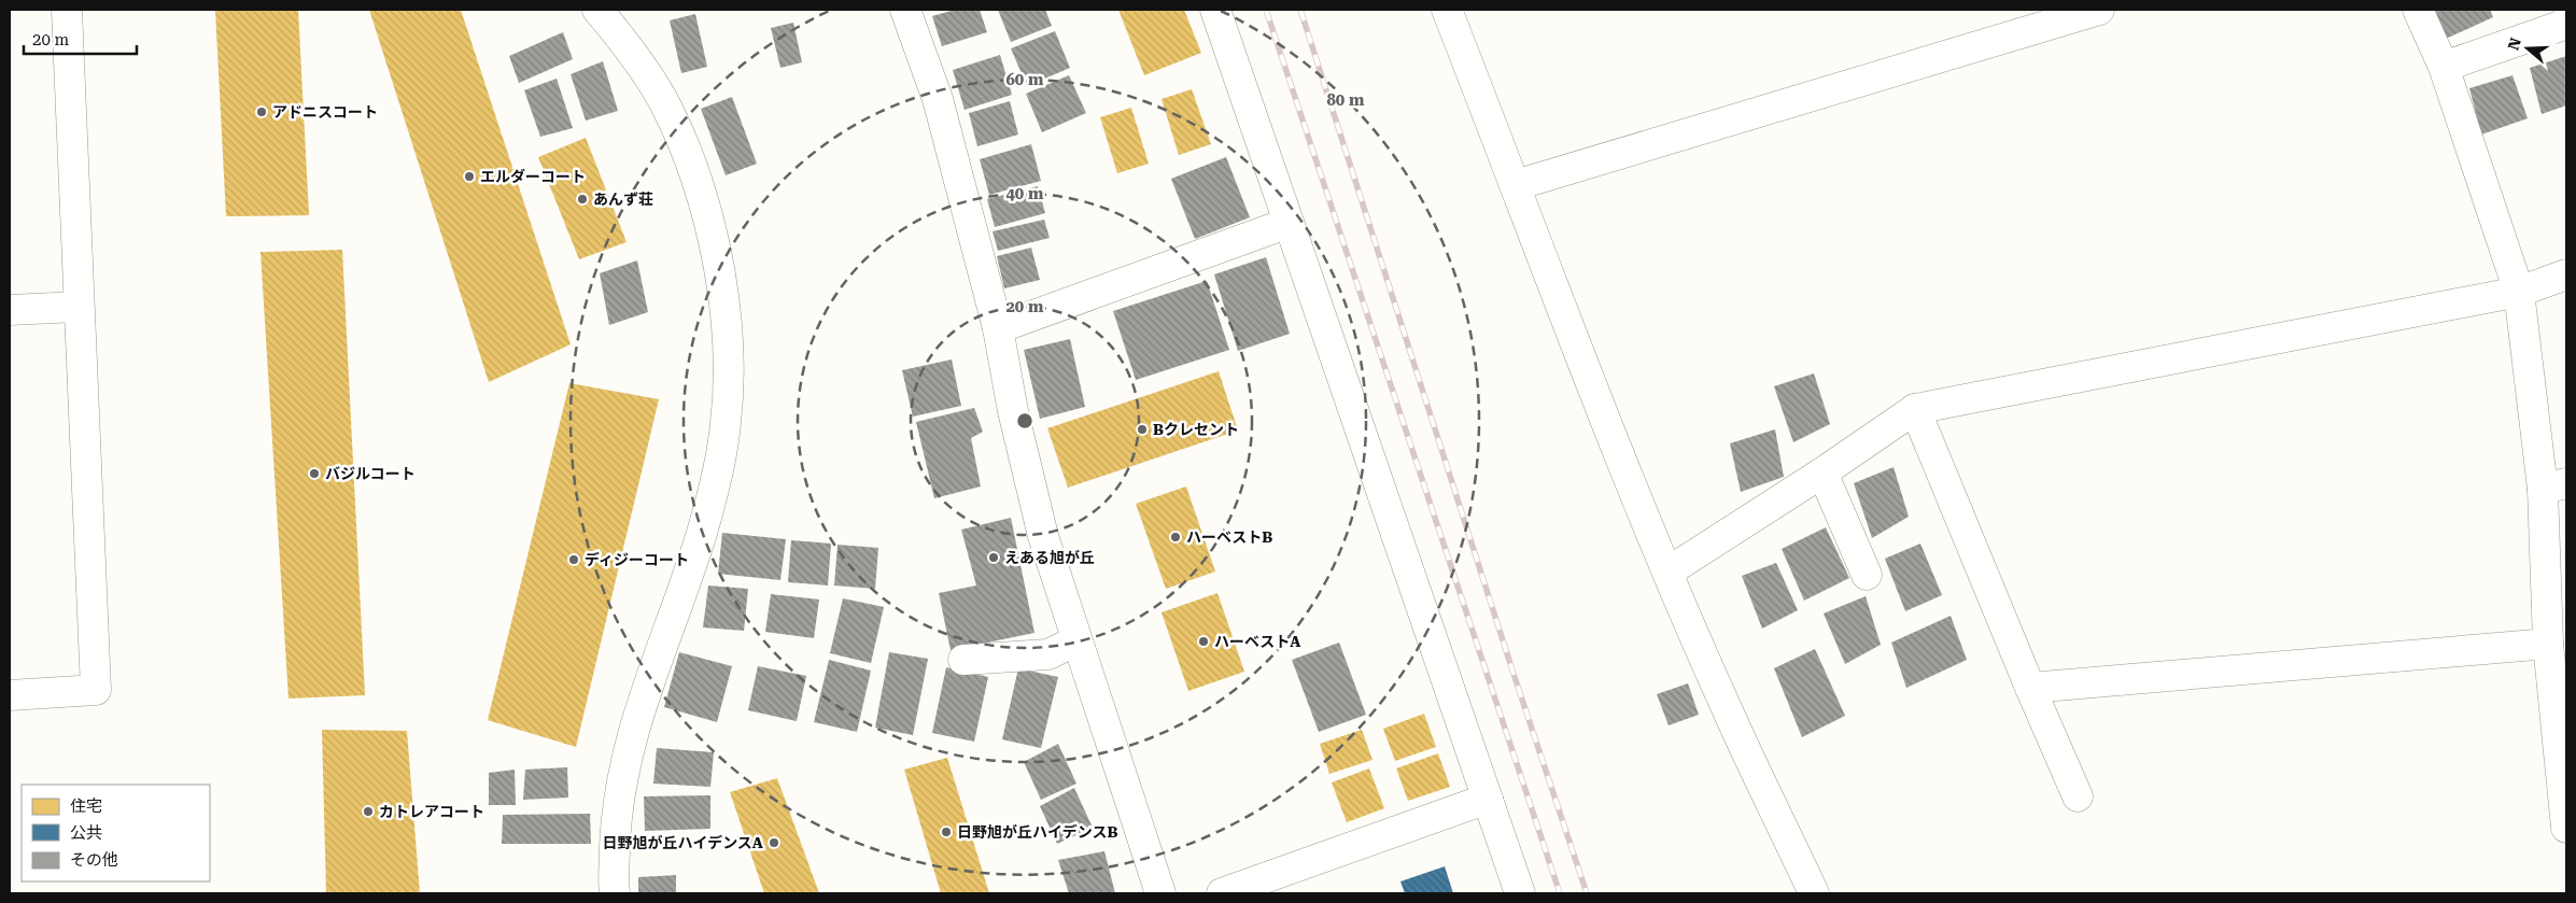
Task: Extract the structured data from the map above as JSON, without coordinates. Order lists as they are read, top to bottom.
{
  "places": [
    "アドニスコート",
    "エルダーコート",
    "あんず荘",
    "Bクレセント",
    "バジルコート",
    "ハーベストB",
    "えある旭が丘",
    "ディジーコート",
    "ハーベストA",
    "カトレアコート",
    "日野旭が丘ハイデンスB",
    "日野旭が丘ハイデンスA"
  ],
  "legend": ["住宅", "公共", "その他"],
  "scale_bar": "20 m",
  "north": "left",
  "rings": [
    "60 m",
    "80 m",
    "40 m",
    "20 m"
  ]
}
